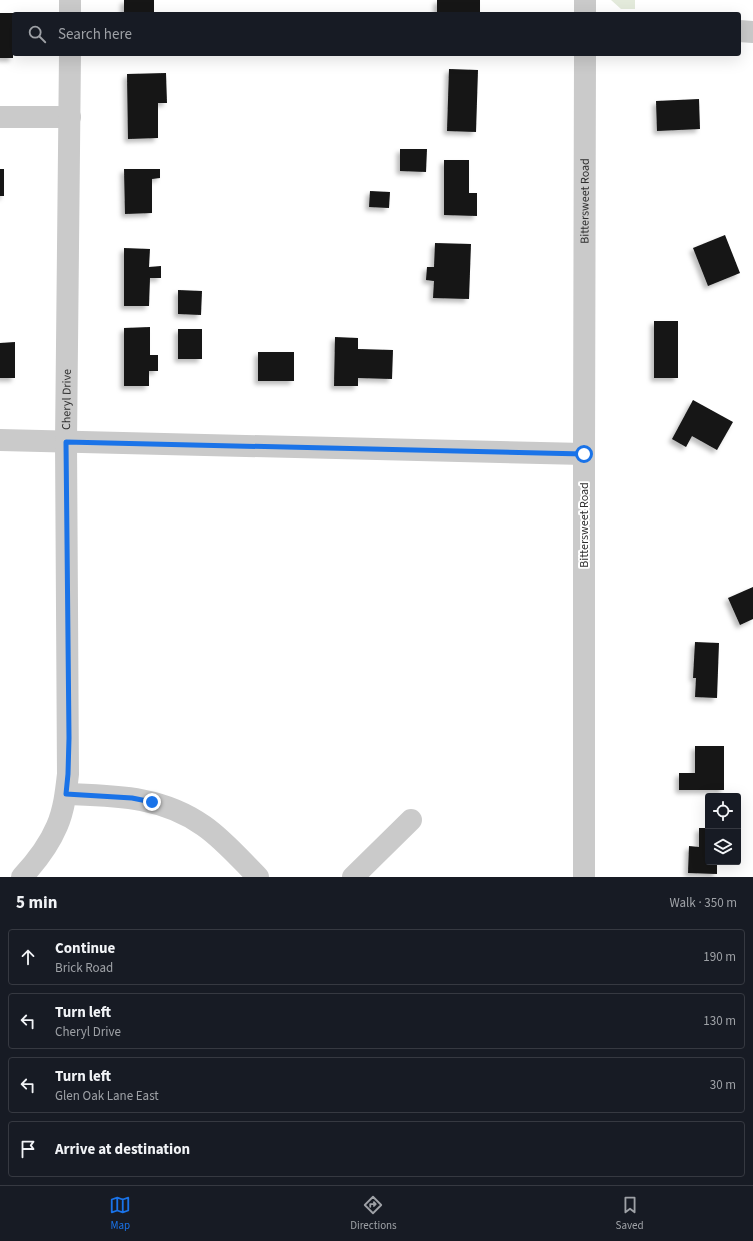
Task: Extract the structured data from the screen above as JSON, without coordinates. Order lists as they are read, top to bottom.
{
  "streets": {
    "street": ["Bittersweet Road", "Cheryl Drive"]
  },
  "page": {
    "search": "Search here",
    "heading": ["5 min", "Walk · 350 m"],
    "list": [
      ["Continue", "Brick Road", "190 m"],
      ["Turn left", "Cheryl Drive", "130 m"],
      ["Turn left", "Glen Oak Lane East", "30 m"],
      "Arrive at destination"
    ],
    "nav": ["Map", "Directions", "Saved"]
  }
}
